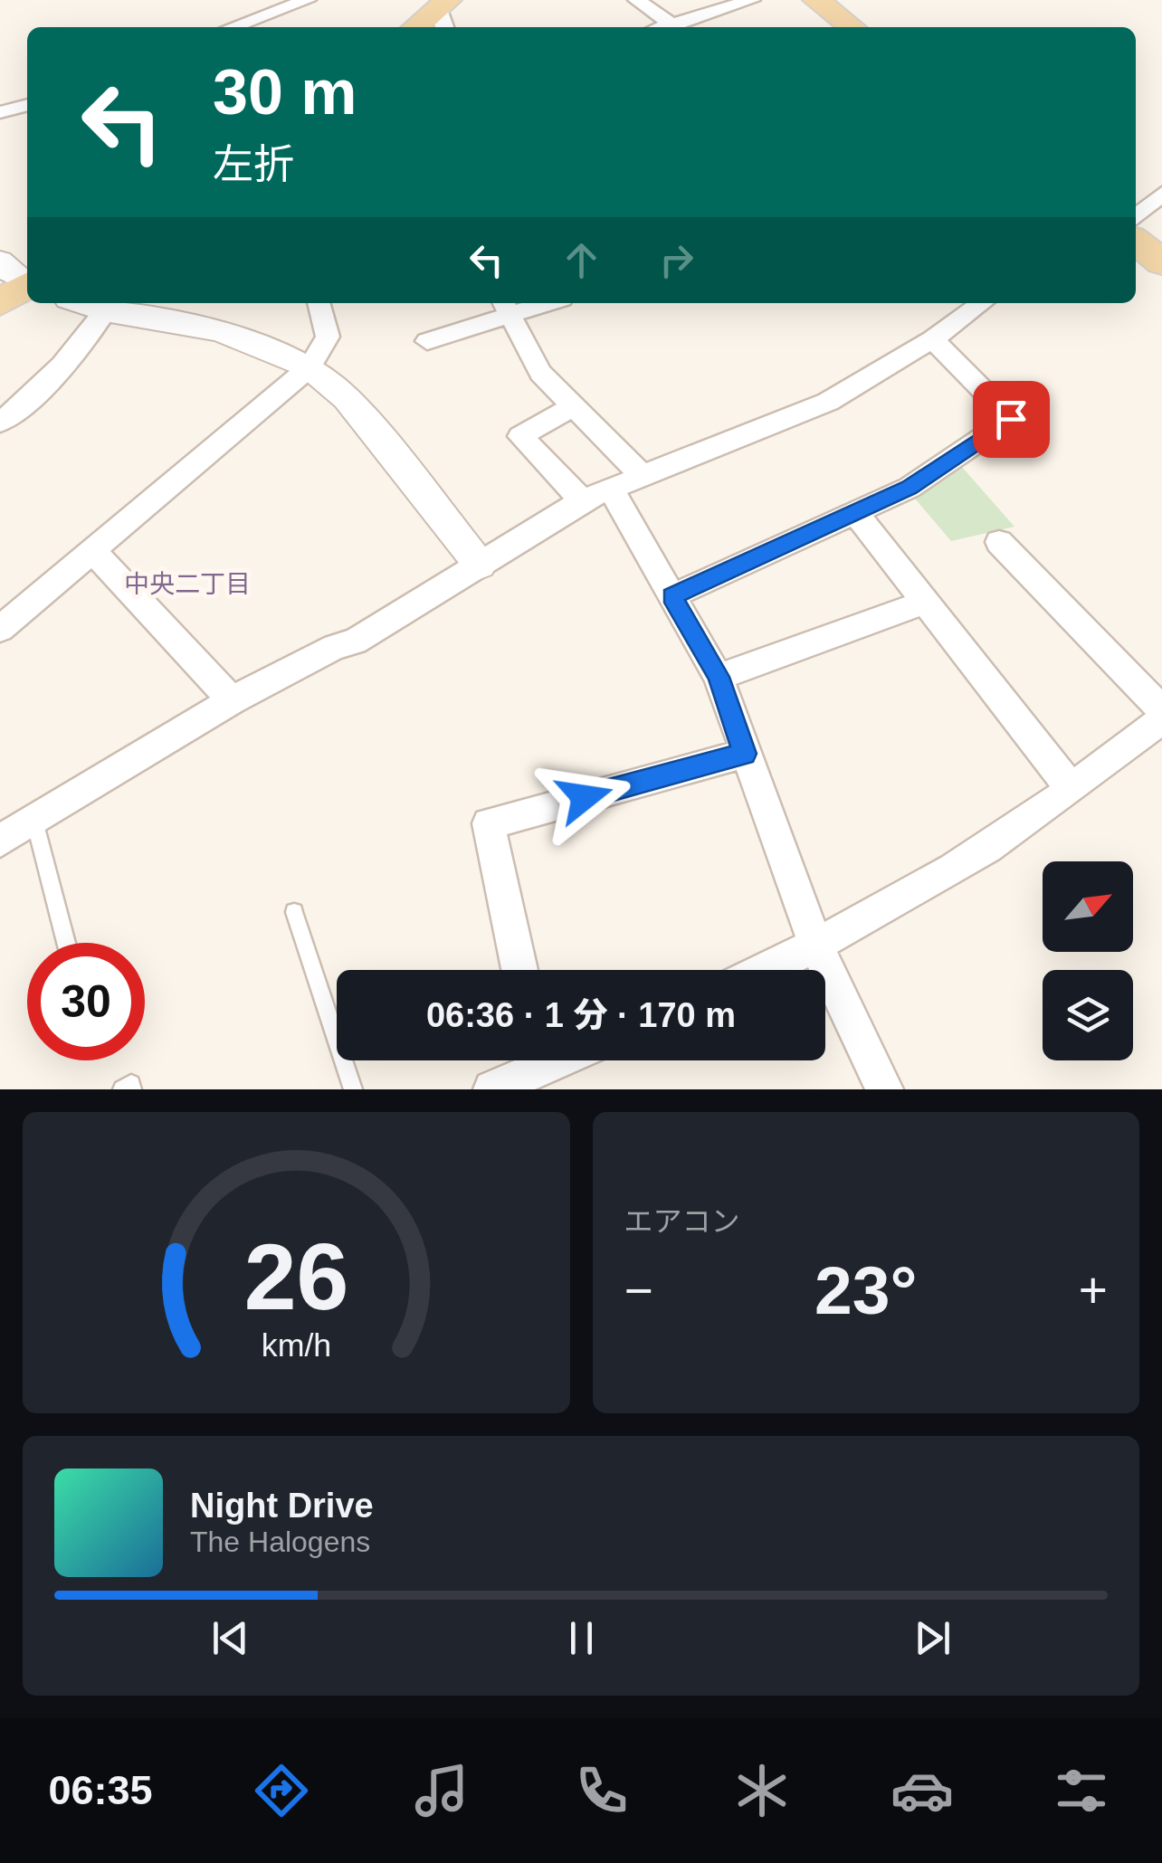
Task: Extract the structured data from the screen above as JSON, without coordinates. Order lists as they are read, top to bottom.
{
  "districts": ["中央二丁目"],
  "north": "top right",
  "page": {
    "turn": ["30 m", "左折"],
    "limit": "30",
    "trip": "06:36 · 1 分 · 170 m",
    "tile": "エアコン",
    "heat": ["−", "23°", "+"],
    "song": ["Night Drive", "The Halogens"],
    "tabs": "06:35",
    "gauge": ["26", "km/h"]
  }
}
